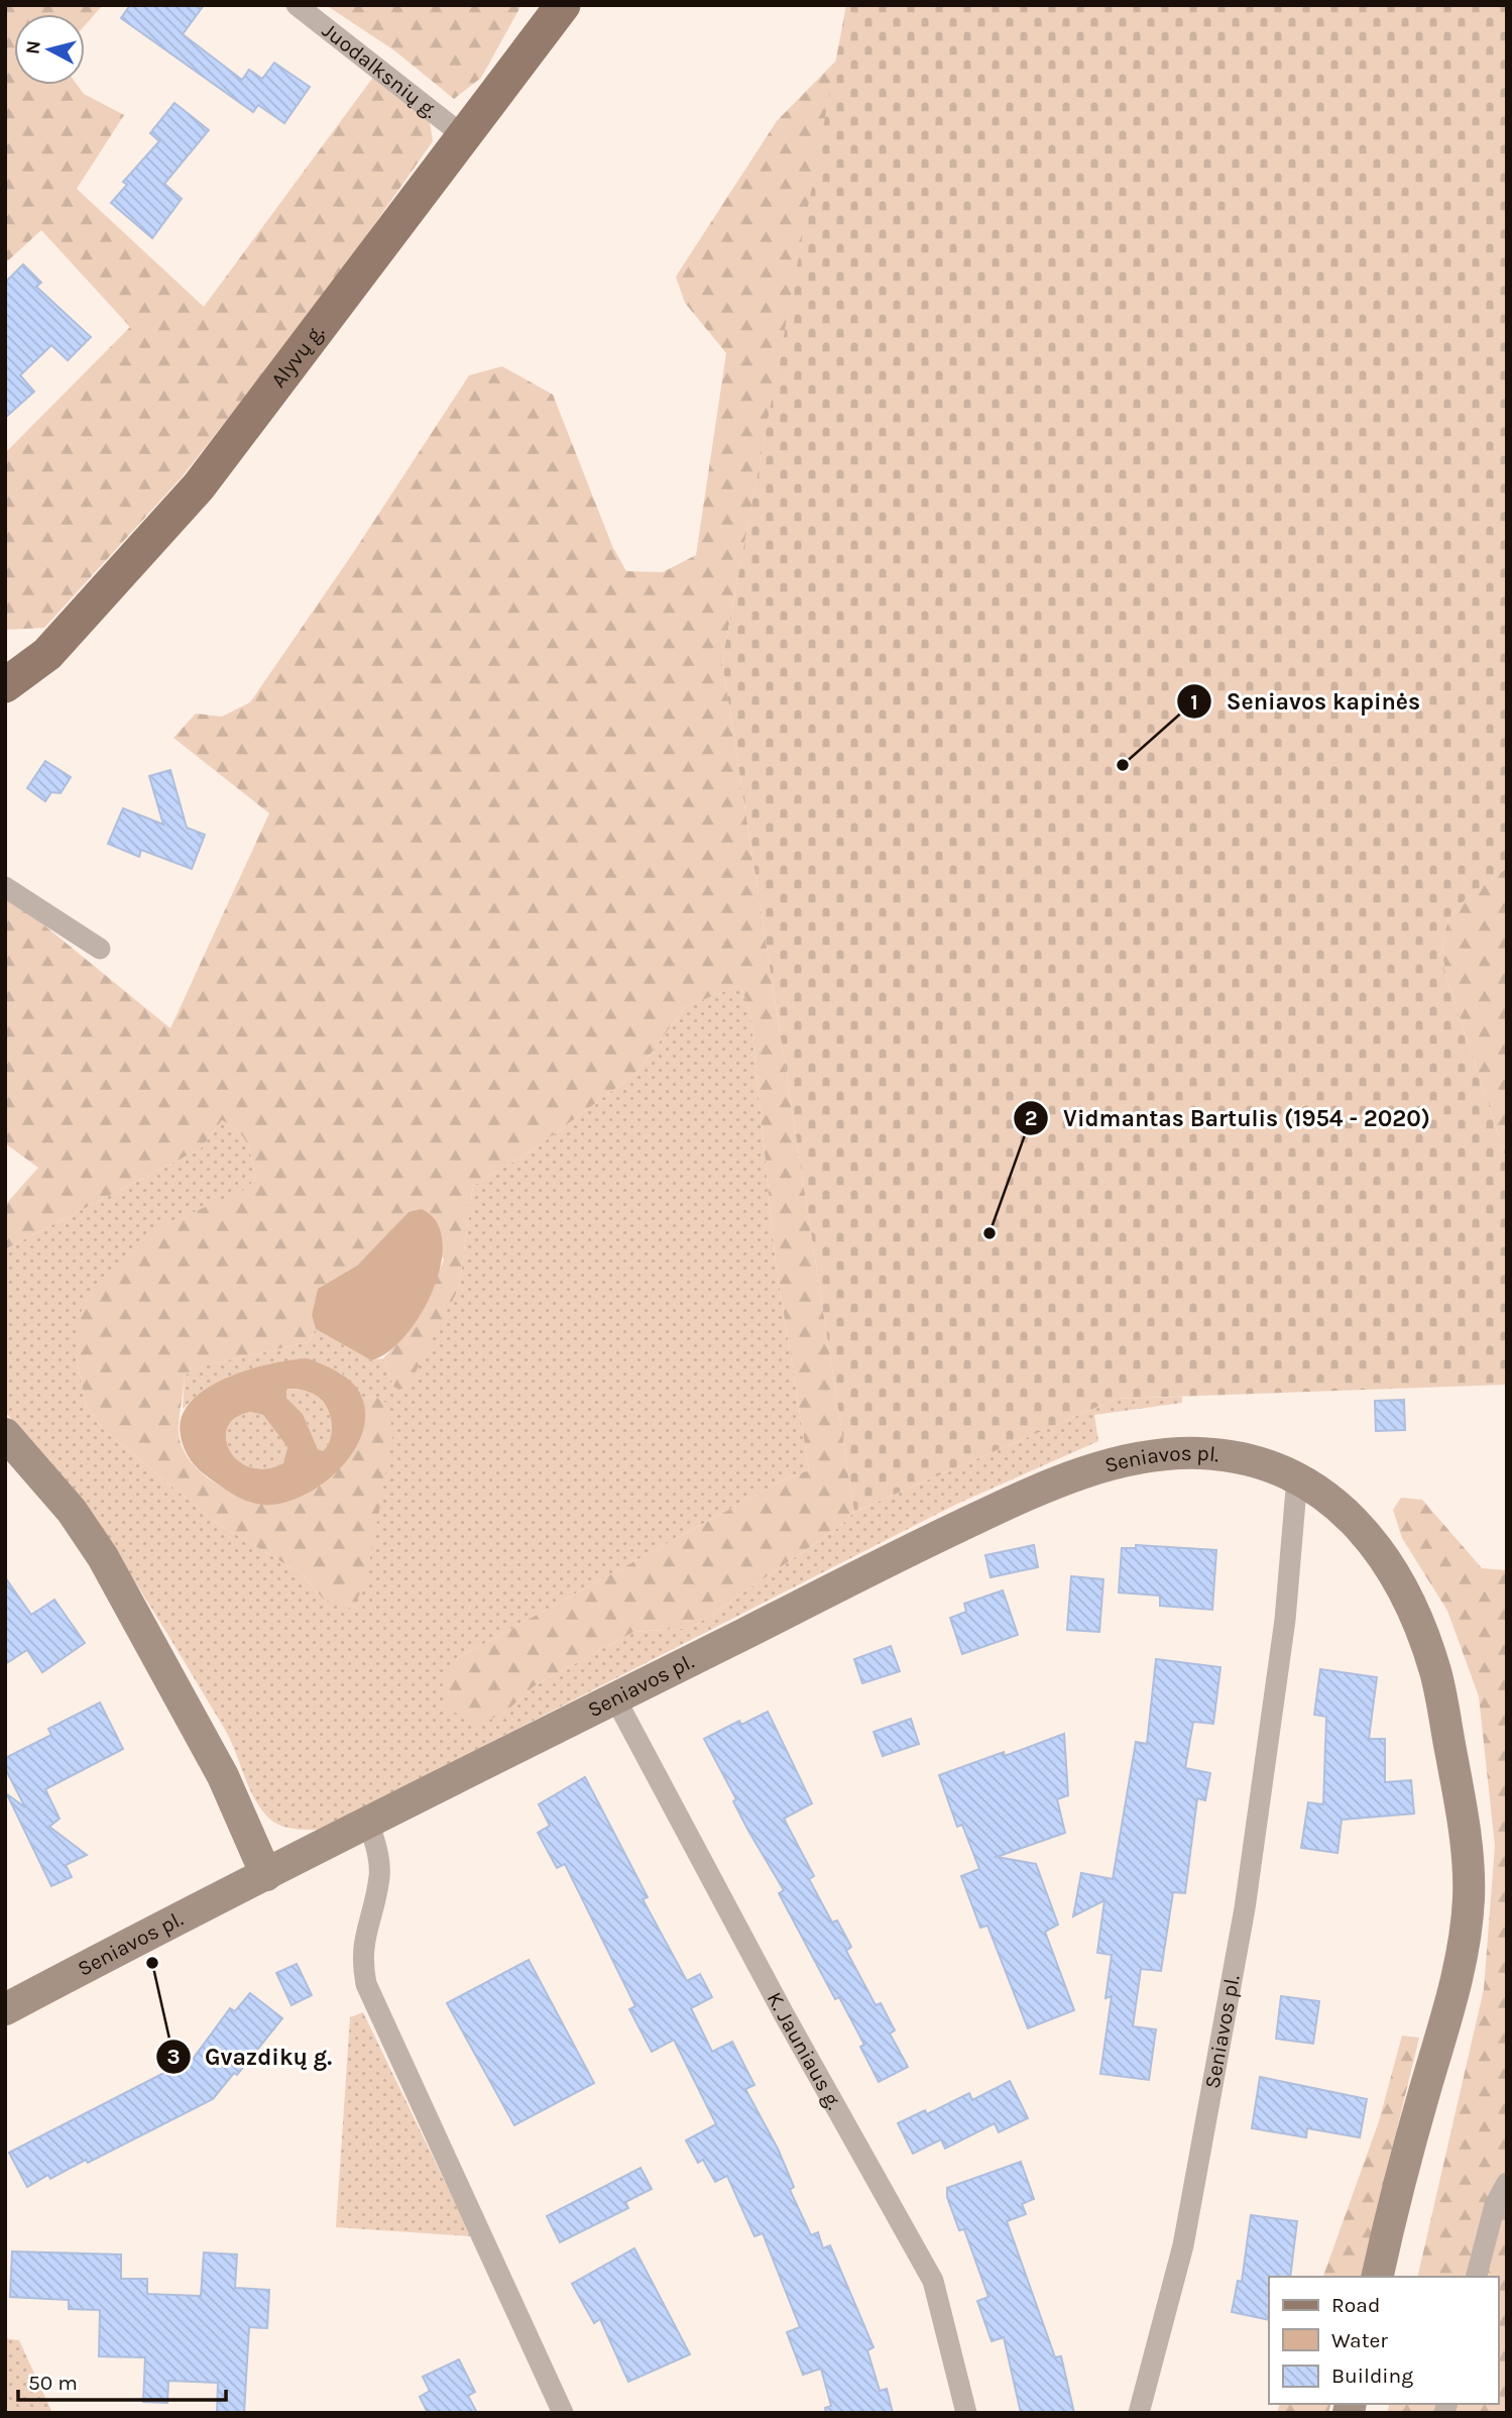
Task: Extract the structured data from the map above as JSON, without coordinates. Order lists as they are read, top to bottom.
{
  "streets": {
    "main road": ["Alyvų g.", "Seniavos pl."],
    "street": ["Juodalksnių g.", "K. Jauniaus g."]
  },
  "crossings": [
    ["Juodalksnių g.", "Alyvų g."],
    ["Seniavos pl.", "K. Jauniaus g."]
  ],
  "places": ["Seniavos kapinės", "Vidmantas Bartulis (1954 - 2020)", "Gvazdikų g."],
  "legend": ["Road", "Water", "Building"],
  "scale_bar": "50 m",
  "north": "left"
}
